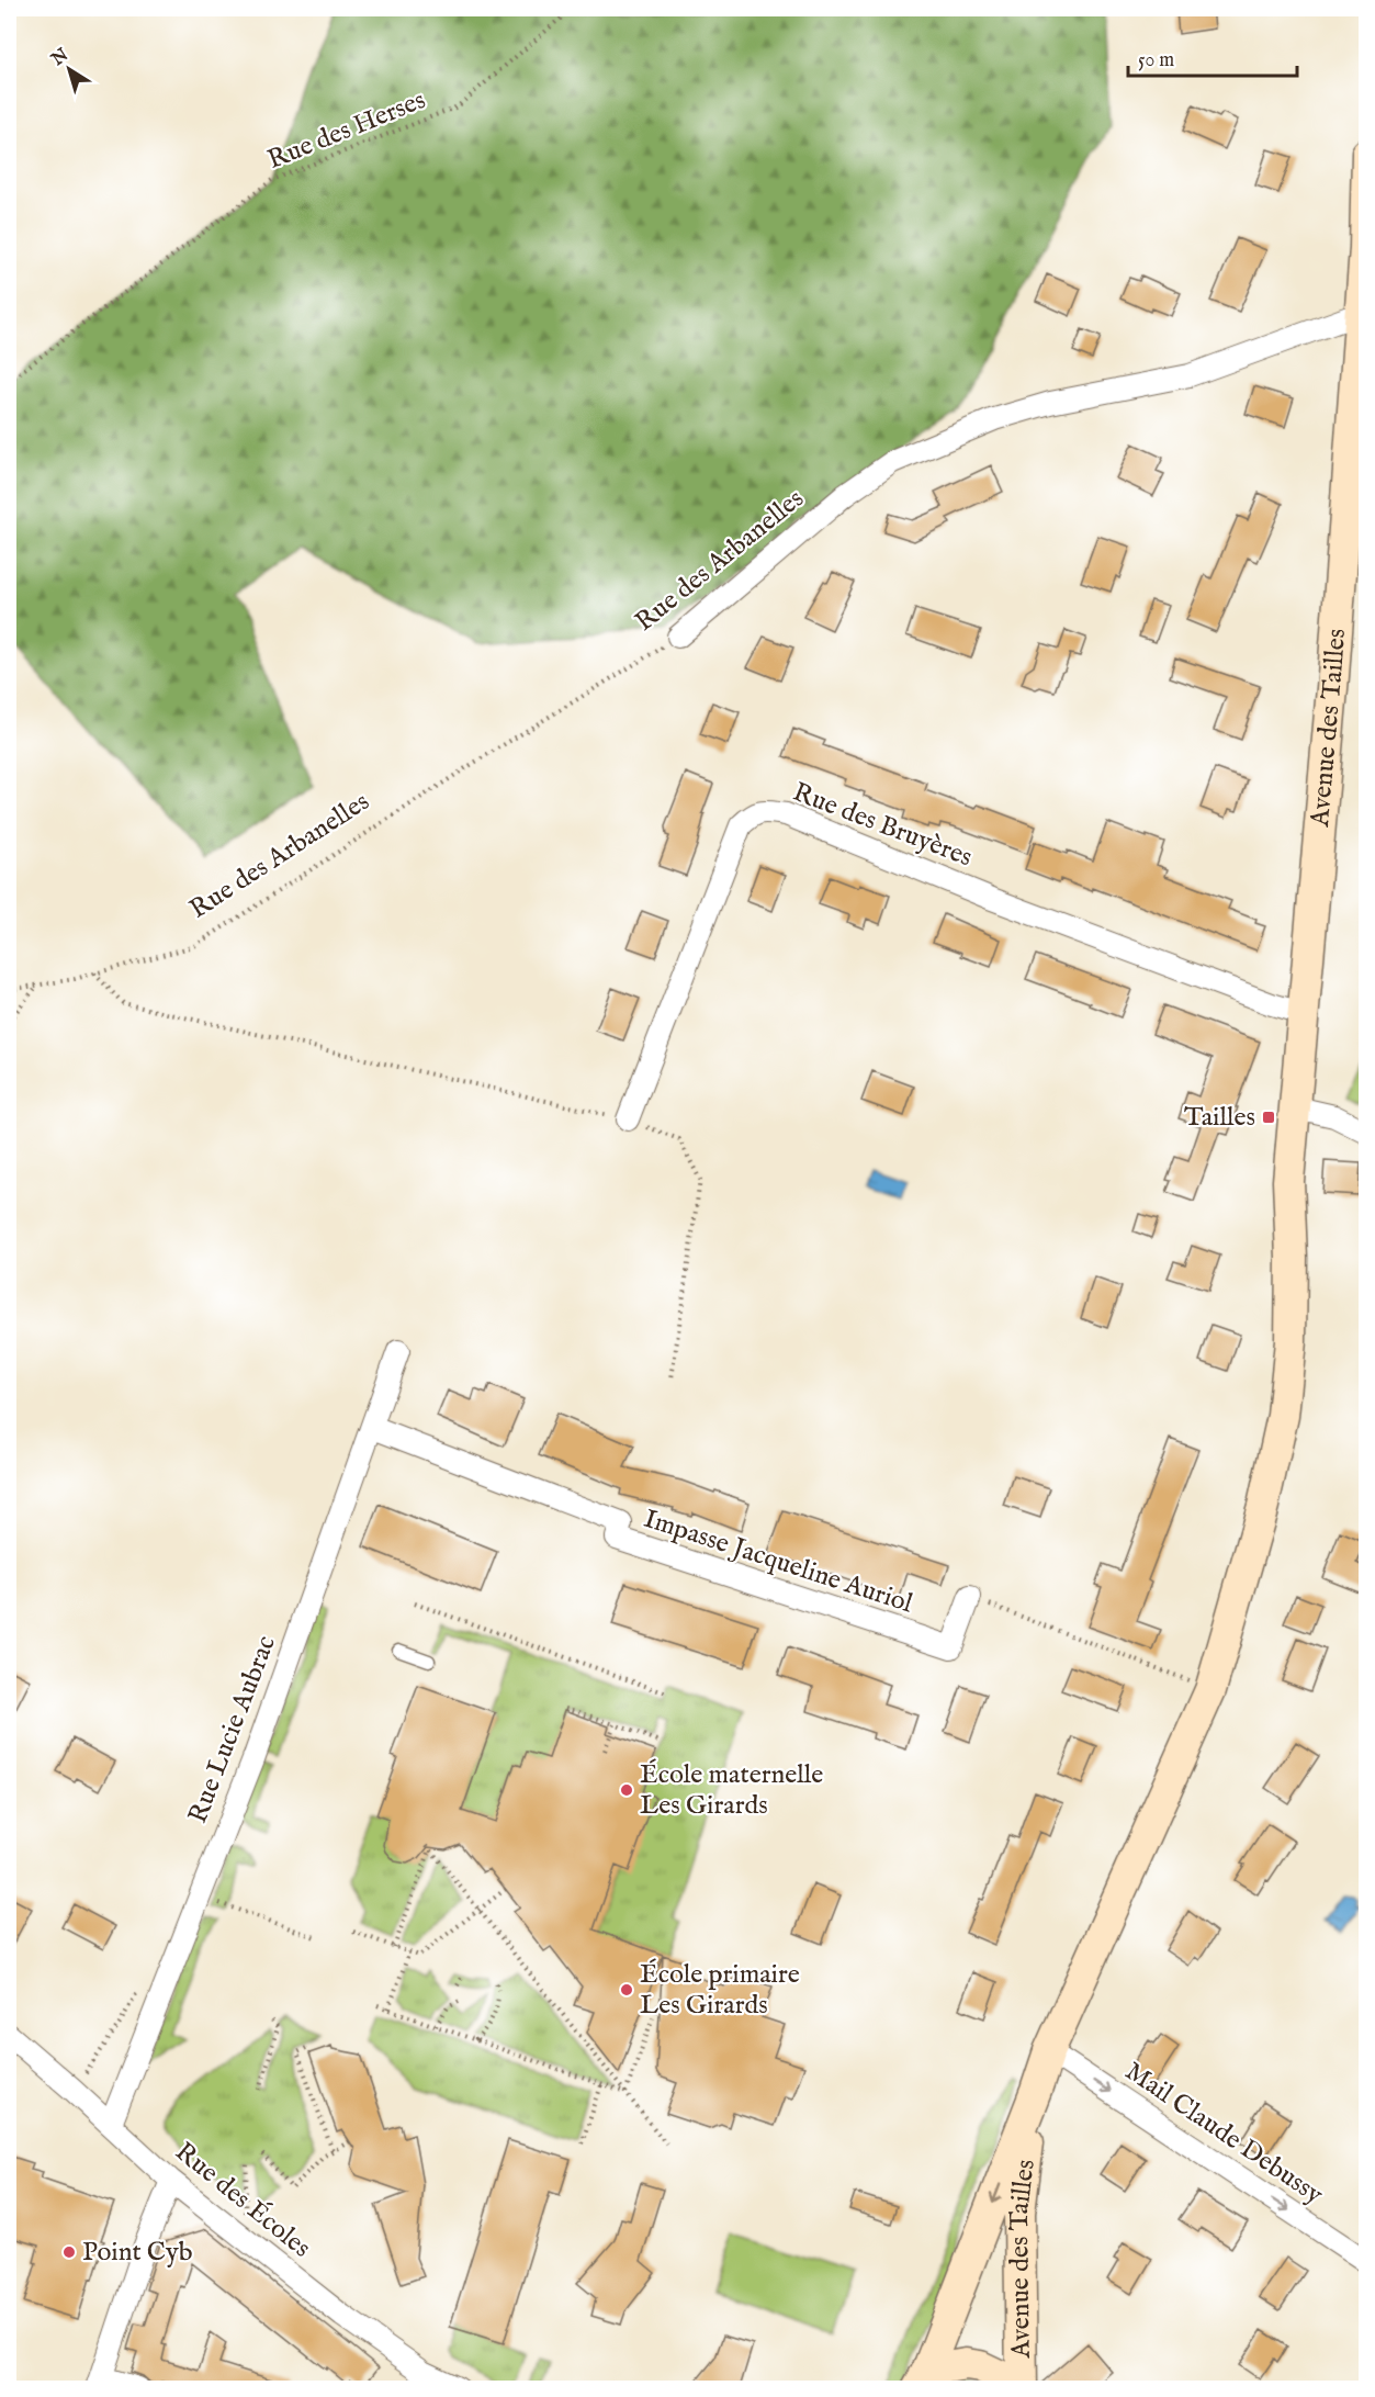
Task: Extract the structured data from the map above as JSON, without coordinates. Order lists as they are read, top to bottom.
{
  "streets": {
    "street": [
      "Rue des Arbanelles",
      "Avenue des Tailles",
      "Rue des Bruyères",
      "Impasse Jacqueline Auriol",
      "Rue Lucie Aubrac",
      "Mail Claude Debussy",
      "Rue des Écoles"
    ],
    "path": ["Rue des Herses"]
  },
  "crossings": [
    ["Rue des Arbanelles", "Avenue des Tailles"],
    ["Avenue des Tailles", "Rue des Bruyères"],
    ["Avenue des Tailles", "Mail Claude Debussy"],
    ["Impasse Jacqueline Auriol", "Rue Lucie Aubrac"],
    ["Rue Lucie Aubrac", "Rue des Écoles"]
  ],
  "one_way": ["Mail Claude Debussy"],
  "places": {
    "transit": ["Tailles"],
    "other": ["École maternelle Les Girards", "École primaire Les Girards", "Point Cyb"]
  },
  "scale_bar": "50 m",
  "north": "top left"
}
